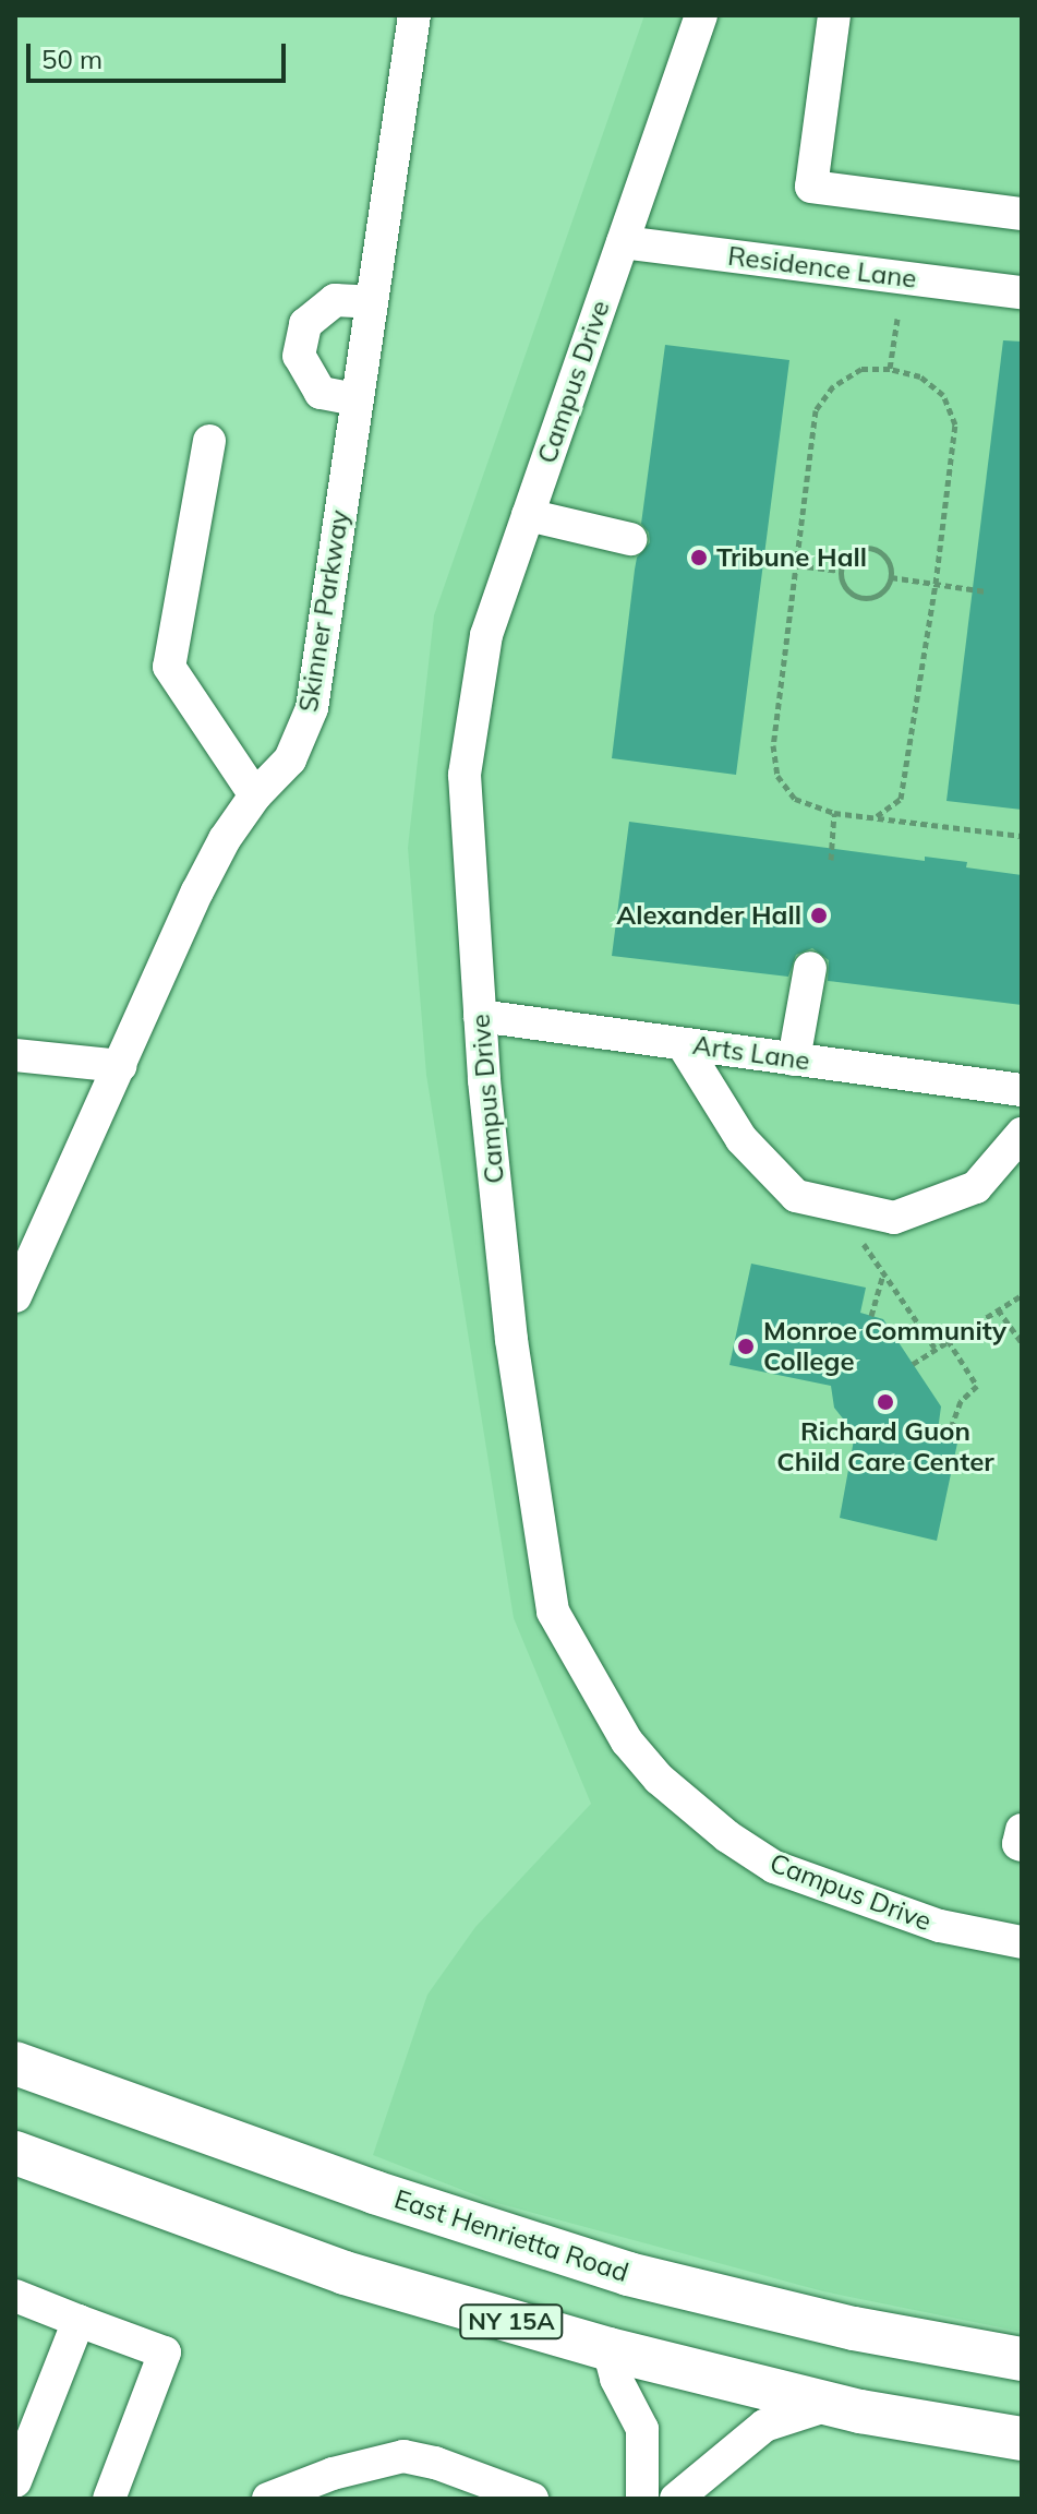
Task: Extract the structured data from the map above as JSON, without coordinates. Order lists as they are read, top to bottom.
{
  "streets": {
    "main road": ["East Henrietta Road", "NY 15A"],
    "street": [
      "Residence Lane",
      "Campus Drive",
      "Skinner Parkway",
      "Arts Lane"
    ]
  },
  "crossings": [
    ["Residence Lane", "Campus Drive"],
    ["Campus Drive", "Arts Lane"]
  ],
  "places": [
    "Tribune Hall",
    "Alexander Hall",
    "Monroe Community College",
    "Richard Guon Child Care Center"
  ],
  "scale_bar": "50 m"
}
